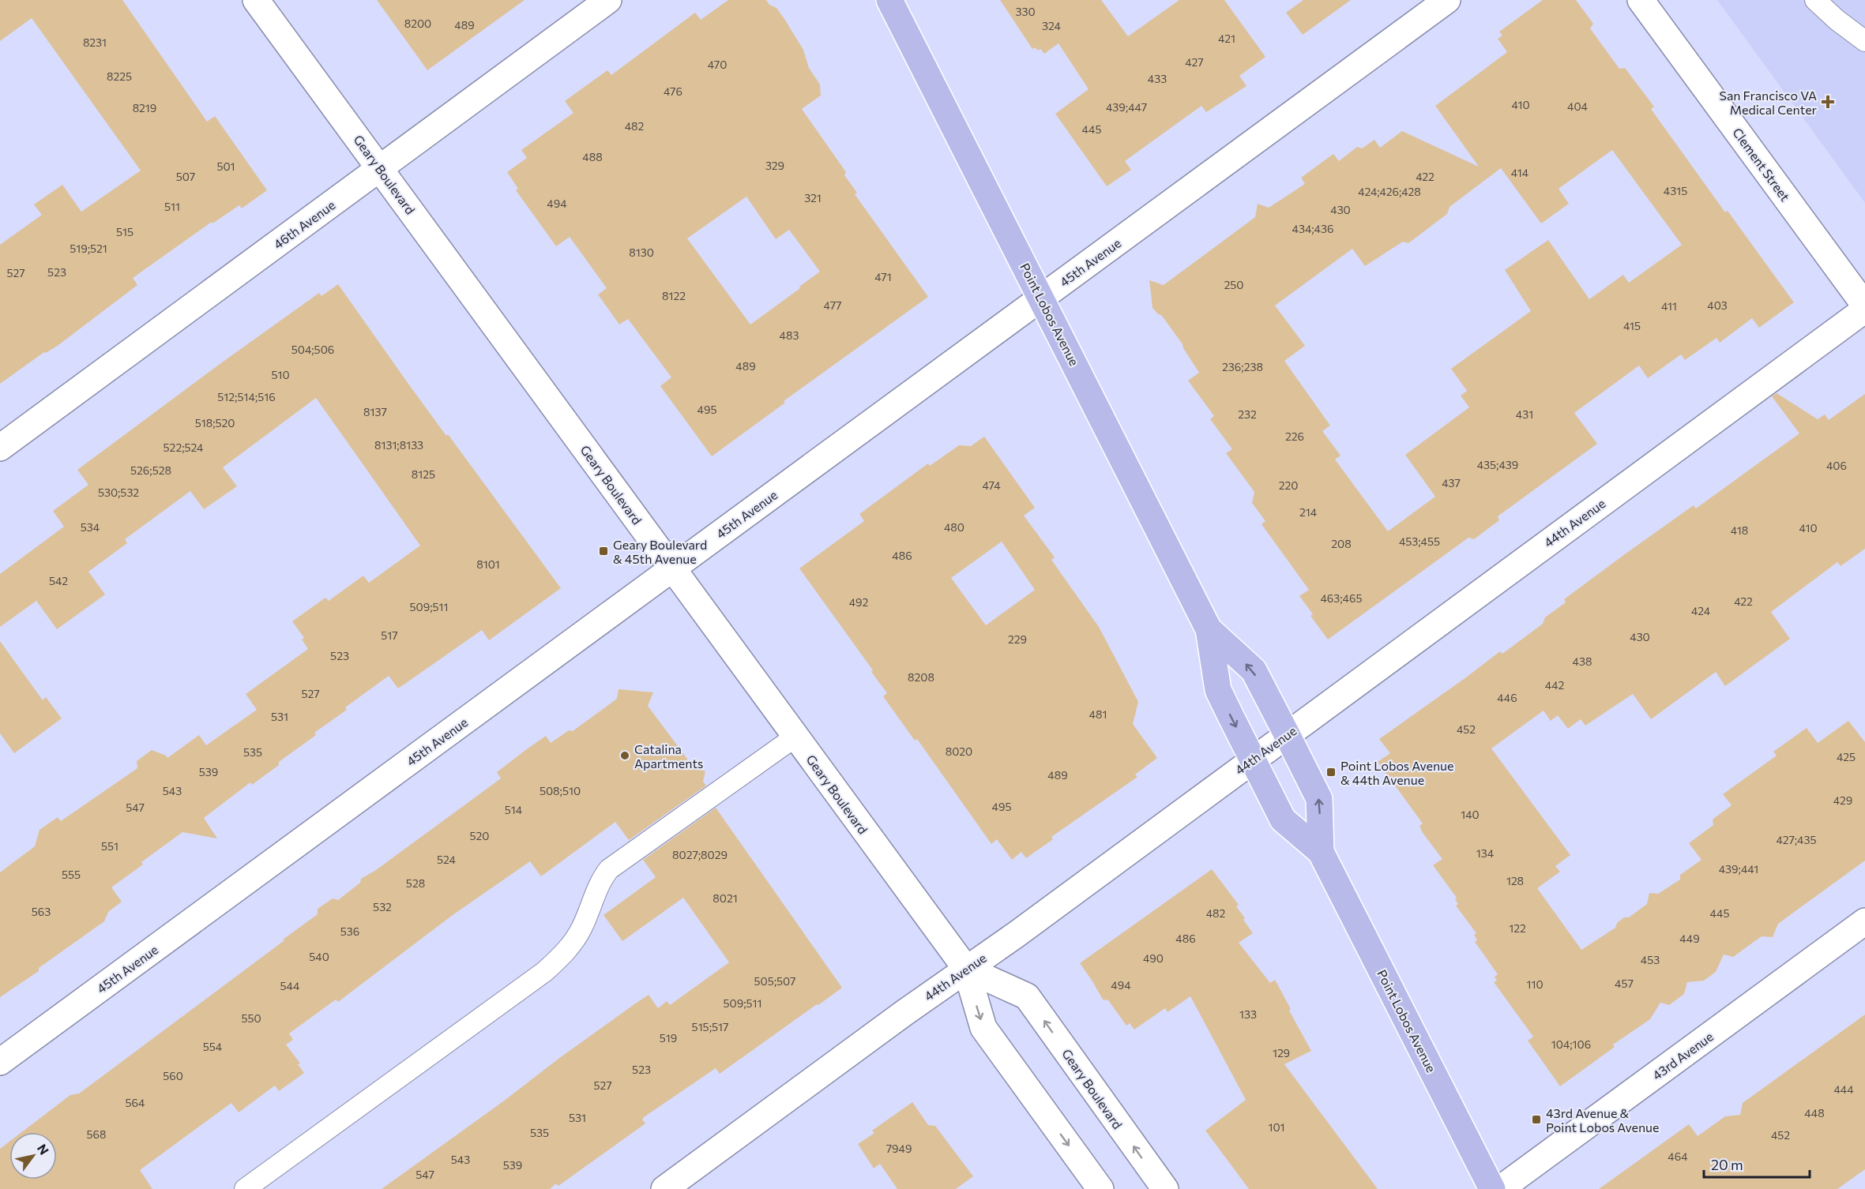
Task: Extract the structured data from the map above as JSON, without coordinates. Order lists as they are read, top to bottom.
{
  "streets": {
    "main road": ["Point Lobos Avenue"],
    "street": [
      "Clement Street",
      "Geary Boulevard",
      "46th Avenue",
      "45th Avenue",
      "44th Avenue",
      "43rd Avenue"
    ]
  },
  "crossings": [
    ["Geary Boulevard", "46th Avenue"],
    ["Geary Boulevard", "45th Avenue"],
    ["Geary Boulevard", "44th Avenue"],
    ["45th Avenue", "Point Lobos Avenue"],
    ["Point Lobos Avenue", "44th Avenue"]
  ],
  "places": {
    "health": ["San Francisco VA Medical Center"],
    "transit": ["Geary Boulevard & 45th Avenue", "Point Lobos Avenue & 44th Avenue", "43rd Avenue & Point Lobos Avenue"],
    "other": ["Catalina Apartments"]
  },
  "house_numbers": [
    "330",
    "8200",
    "489",
    "324",
    "421",
    "8231",
    "427",
    "470",
    "8225",
    "433",
    "476",
    "410",
    "404",
    "439;447",
    "8219",
    "482",
    "445",
    "488",
    "329",
    "501",
    "414",
    "507",
    "422",
    "4315",
    "424;426;428",
    "321",
    "494",
    "511",
    "430",
    "434;436",
    "515",
    "519;521",
    "8130",
    "523",
    "527",
    "471",
    "250",
    "8122",
    "477",
    "403",
    "411",
    "415",
    "483",
    "504;506",
    "489",
    "236;238",
    "510",
    "512;514;516",
    "495",
    "8137",
    "232",
    "431",
    "518;520",
    "226",
    "8131;8133",
    "522;524",
    "435;439",
    "406",
    "526;528",
    "8125",
    "437",
    "474",
    "220",
    "530;532",
    "214",
    "534",
    "480",
    "410",
    "418",
    "453;455",
    "208",
    "486",
    "8101",
    "542",
    "463;465",
    "422",
    "492",
    "509;511",
    "424",
    "517",
    "430",
    "229",
    "523",
    "438",
    "8208",
    "442",
    "527",
    "446",
    "481",
    "531",
    "452",
    "8020",
    "535",
    "425",
    "539",
    "489",
    "543",
    "508;510",
    "429",
    "495",
    "547",
    "514",
    "140",
    "520",
    "427;435",
    "551",
    "134",
    "8027;8029",
    "524",
    "439;441",
    "555",
    "128",
    "528",
    "8021",
    "532",
    "563",
    "482",
    "445",
    "122",
    "536",
    "486",
    "449",
    "540",
    "490",
    "453",
    "505;507",
    "457",
    "110",
    "494",
    "544",
    "509;511",
    "133",
    "550",
    "515;517",
    "519",
    "104;106",
    "554",
    "129",
    "523",
    "560",
    "527",
    "444",
    "564",
    "448",
    "531",
    "101",
    "535",
    "568",
    "452",
    "7949",
    "464",
    "543",
    "539",
    "547"
  ],
  "scale_bar": "20 m",
  "north": "top right"
}
